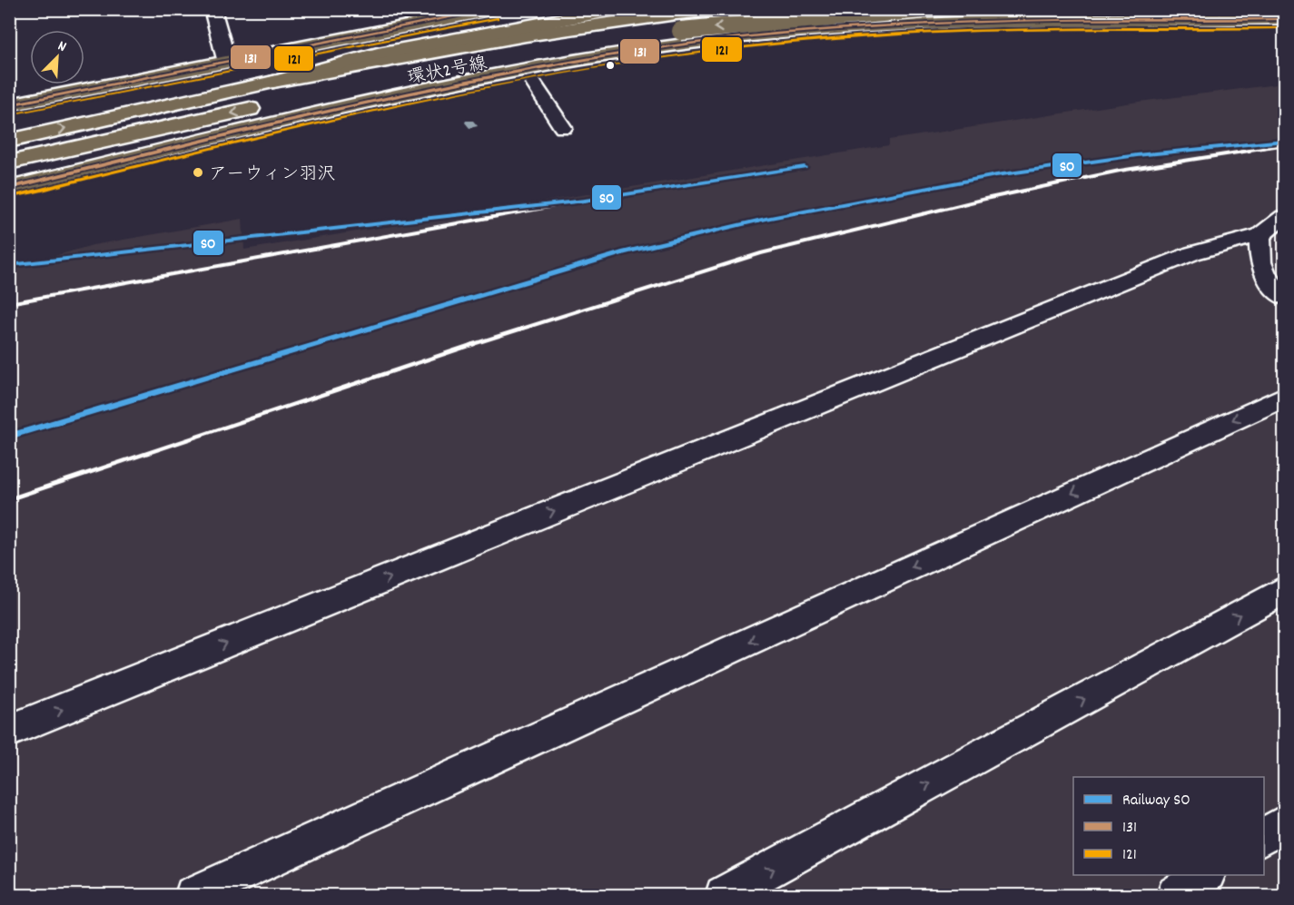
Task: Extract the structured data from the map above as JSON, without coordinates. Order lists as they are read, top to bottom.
{
  "streets": {
    "main road": ["環状2号線"]
  },
  "places": ["アーウィン羽沢"],
  "lines": ["transit line 131", "transit line 121", "rail line SO"],
  "legend": ["Railway SO", "131", "121"],
  "north": "top right"
}
